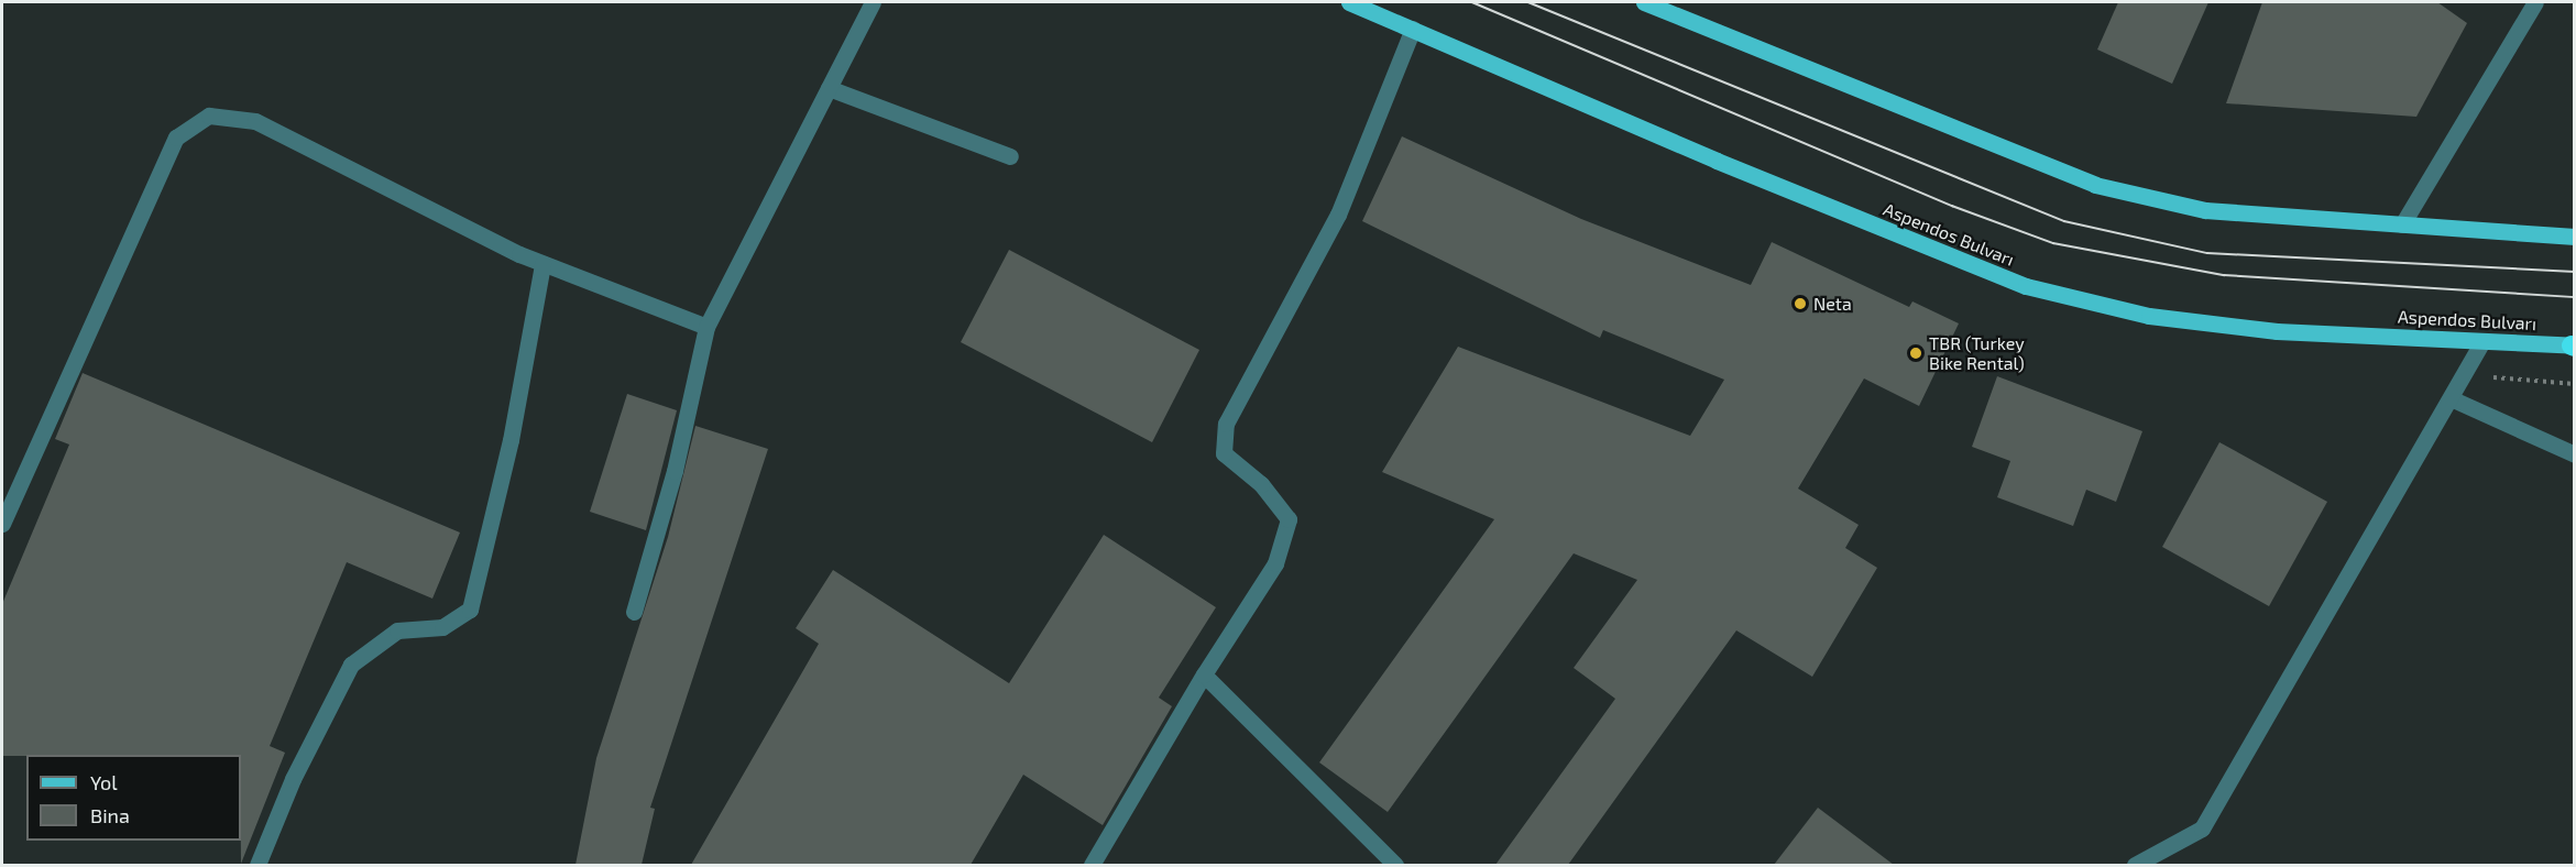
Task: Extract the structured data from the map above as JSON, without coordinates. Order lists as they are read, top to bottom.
{
  "streets": {
    "main road": ["Aspendos Bulvarı"]
  },
  "places": ["Neta", "TBR (Turkey Bike Rental)"],
  "legend": ["Yol", "Bina"]
}
